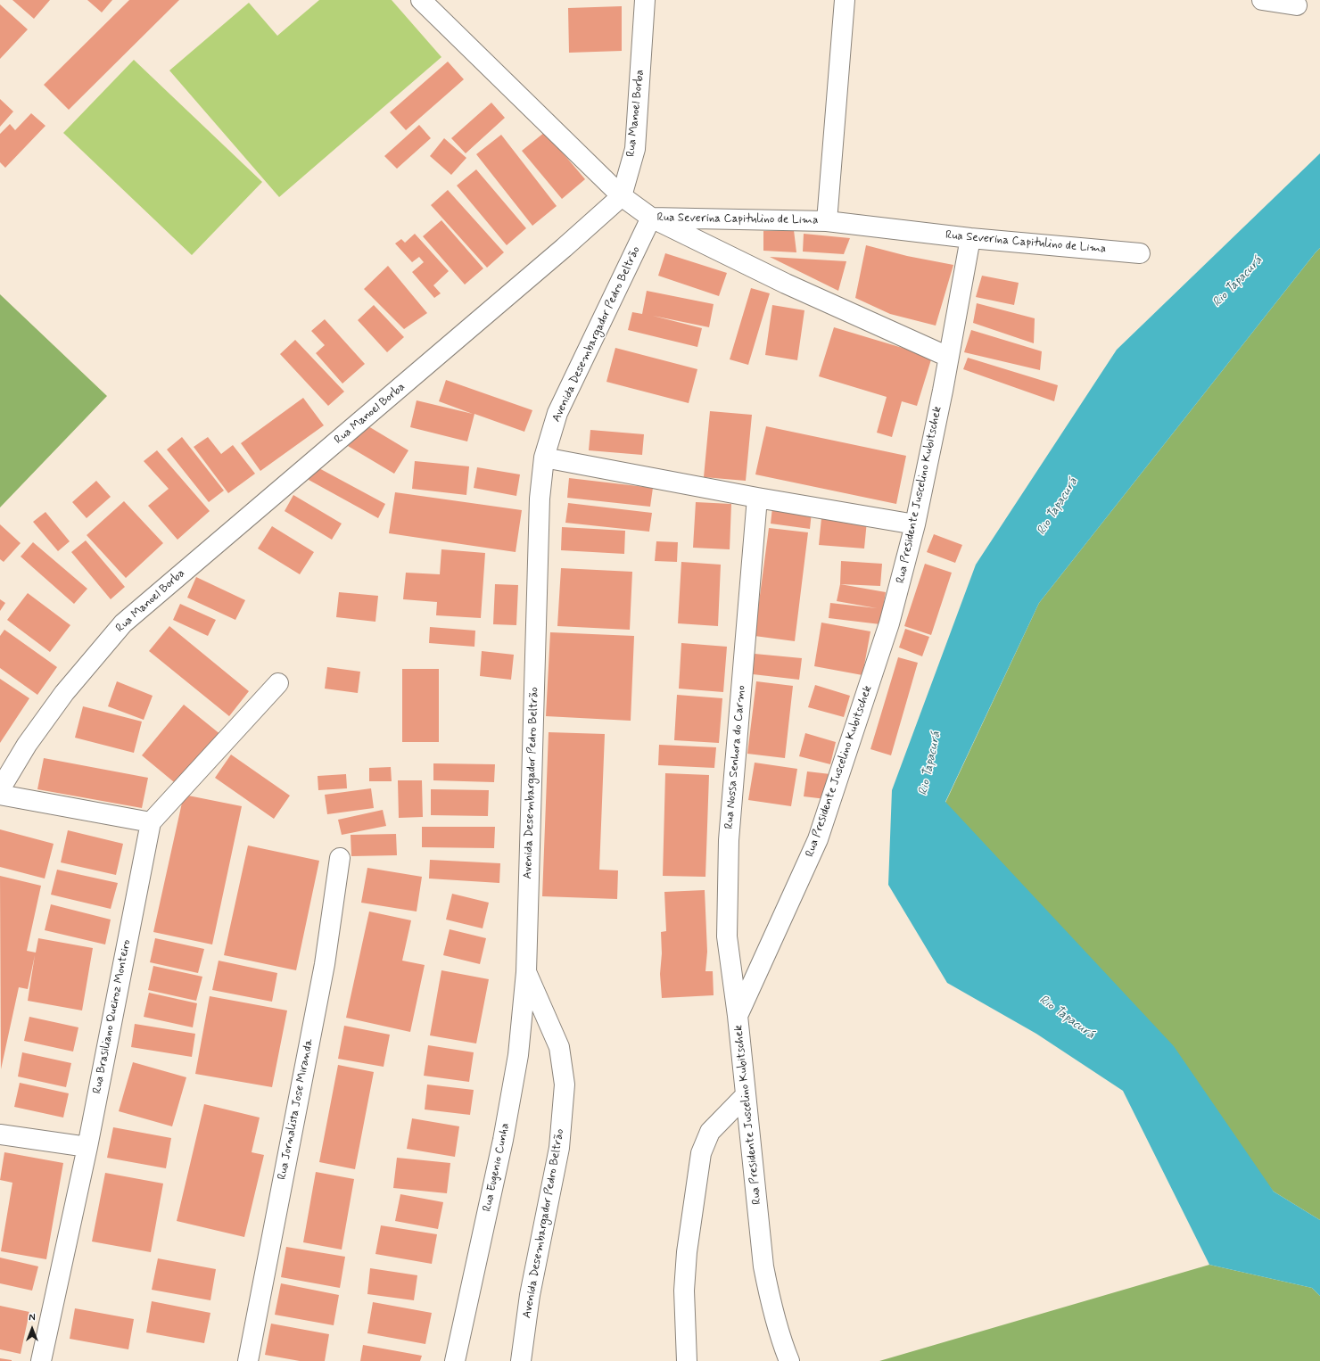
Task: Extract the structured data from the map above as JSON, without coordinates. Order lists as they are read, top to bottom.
{
  "streets": {
    "street": [
      "Rua Manoel Borba",
      "Rua Severina Capitulino de Lima",
      "Avenida Desembargador Pedro Beltrão",
      "Rua Presidente Juscelino Kubitschek",
      "Rua Nossa Senhora do Carmo",
      "Rua Brasiliano Queiroz Monteiro",
      "Rua Jornalista Jose Miranda",
      "Rua Eugenio Cunha"
    ]
  },
  "crossings": [
    ["Rua Manoel Borba", "Rua Severina Capitulino de Lima"],
    ["Rua Severina Capitulino de Lima", "Avenida Desembargador Pedro Beltrão"],
    ["Rua Severina Capitulino de Lima", "Rua Presidente Juscelino Kubitschek"],
    ["Avenida Desembargador Pedro Beltrão", "Rua Eugenio Cunha"],
    ["Rua Presidente Juscelino Kubitschek", "Rua Nossa Senhora do Carmo"]
  ],
  "water": ["Rio Tapacurá"],
  "north": "top"
}
